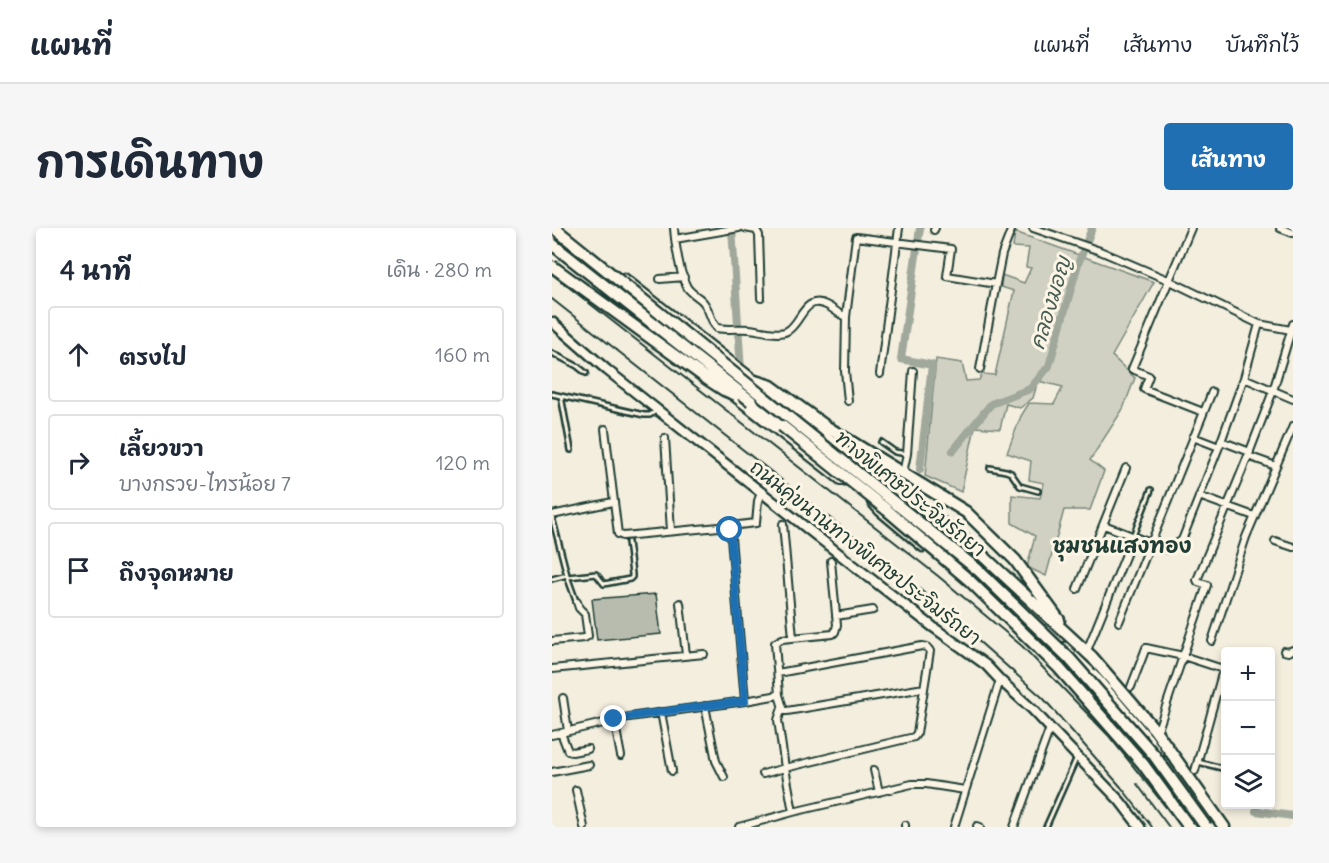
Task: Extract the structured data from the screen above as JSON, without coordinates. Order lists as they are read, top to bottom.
{
  "streets": {
    "highway": ["ทางพิเศษประจิมรัถยา"],
    "main road": ["ถนนคู่ขนานทางพิเศษประจิมรัถยา"]
  },
  "crossings": [
    ["ทางพิเศษประจิมรัถยา", "ถนนคู่ขนานทางพิเศษประจิมรัถยา"]
  ],
  "districts": ["ชุมชนแสงทอง"],
  "water": ["คลองมอญ"],
  "page": {
    "header": "แผนที่",
    "nav": ["แผนที่", "เส้นทาง", "บันทึกไว้"],
    "title": "การเดินทาง",
    "buttons": "เส้นทาง",
    "heading": ["4 นาที", "เดิน · 280 m"],
    "list": [
      ["ตรงไป", "160 m"],
      ["เลี้ยวขวา", "บางกรวย-ไทรน้อย 7", "120 m"],
      "ถึงจุดหมาย"
    ],
    "map_buttons": ["+", "−"]
  }
}
